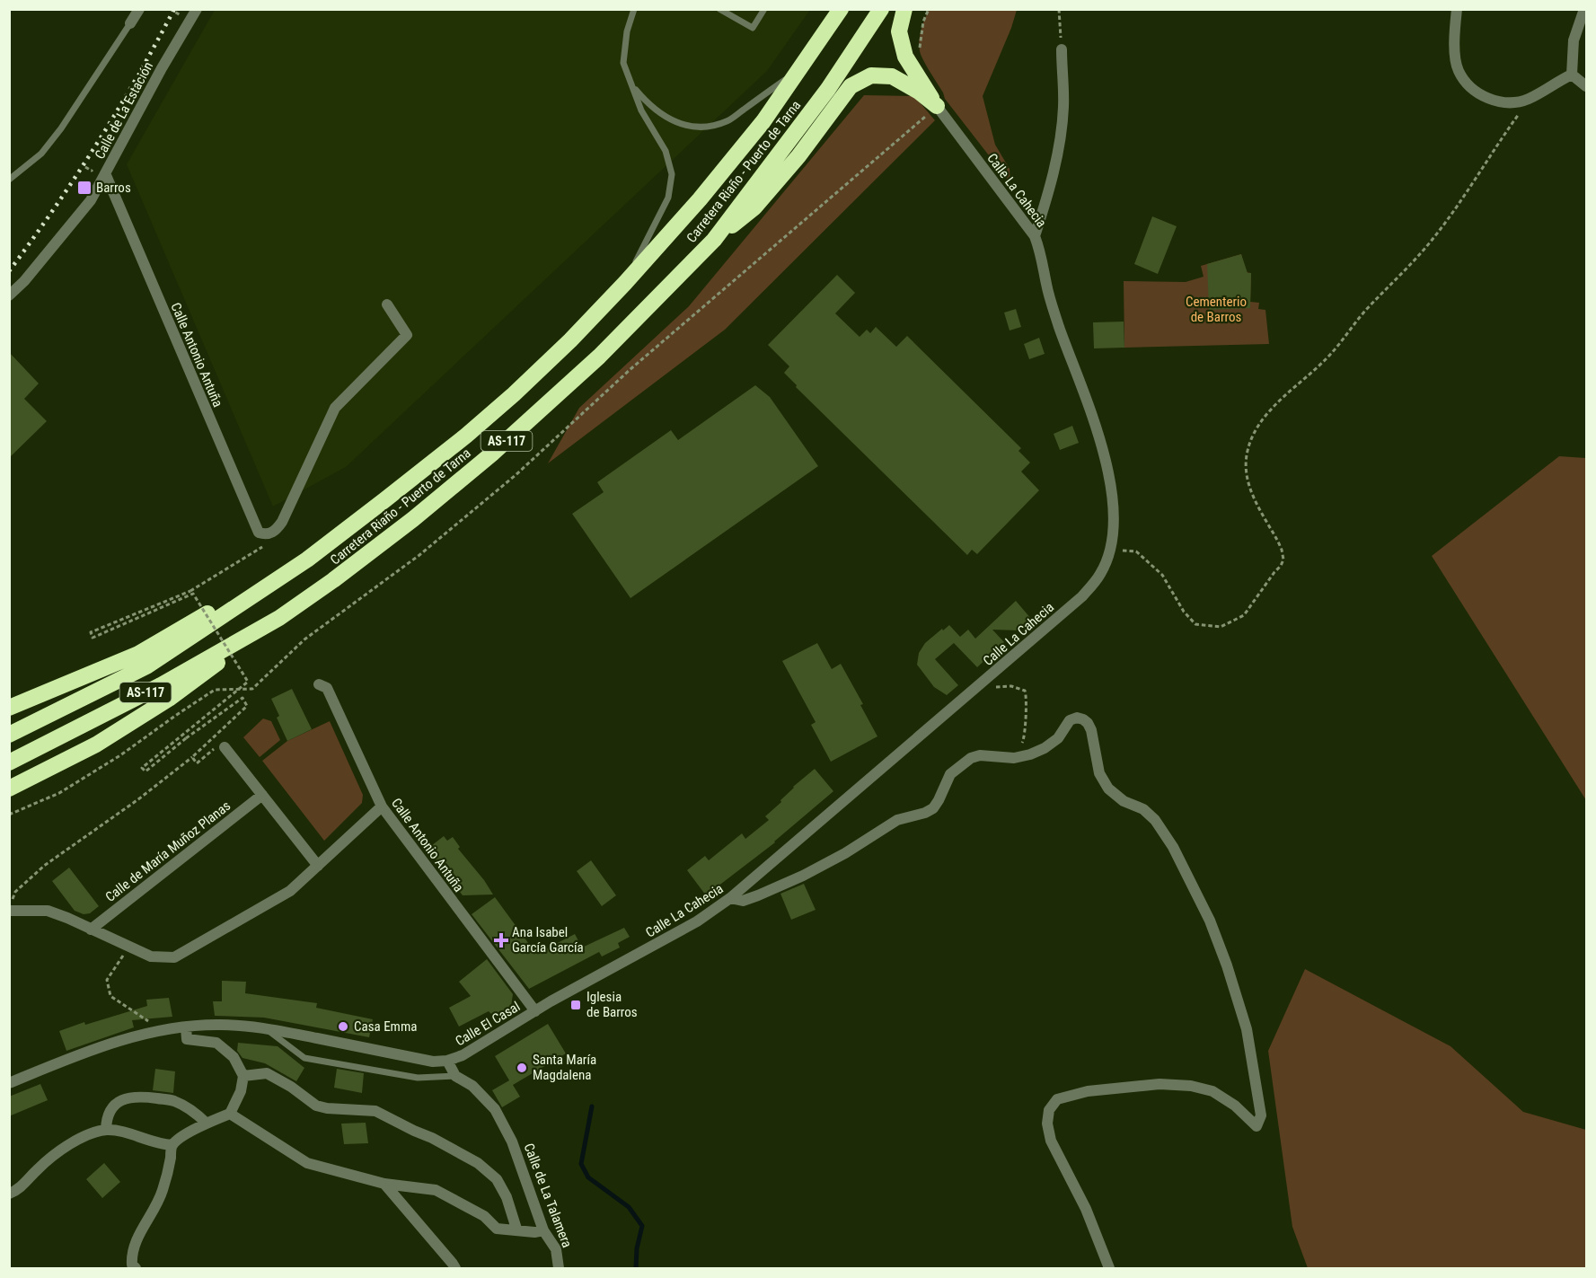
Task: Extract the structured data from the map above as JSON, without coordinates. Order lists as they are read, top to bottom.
{
  "streets": {
    "highway": ["Carretera Riaño - Puerto de Tarna", "AS-117"],
    "street": [
      "Calle de La Estación",
      "Calle La Cahecia",
      "Calle Antonio Antuña",
      "Calle de María Muñoz Planas",
      "Calle El Casal",
      "Calle de La Talamera"
    ]
  },
  "crossings": [
    ["Calle de La Estación", "Calle Antonio Antuña"],
    ["Calle La Cahecia", "Calle Antonio Antuña"],
    ["Calle La Cahecia", "Calle El Casal"],
    ["Calle Antonio Antuña", "Calle El Casal"],
    ["Calle El Casal", "Calle de La Talamera"]
  ],
  "parks": ["Cementerio de Barros"],
  "places": {
    "transit": ["Barros", "Iglesia de Barros"],
    "health": ["Ana Isabel García García"],
    "other": ["Casa Emma", "Santa María Magdalena"]
  }
}
